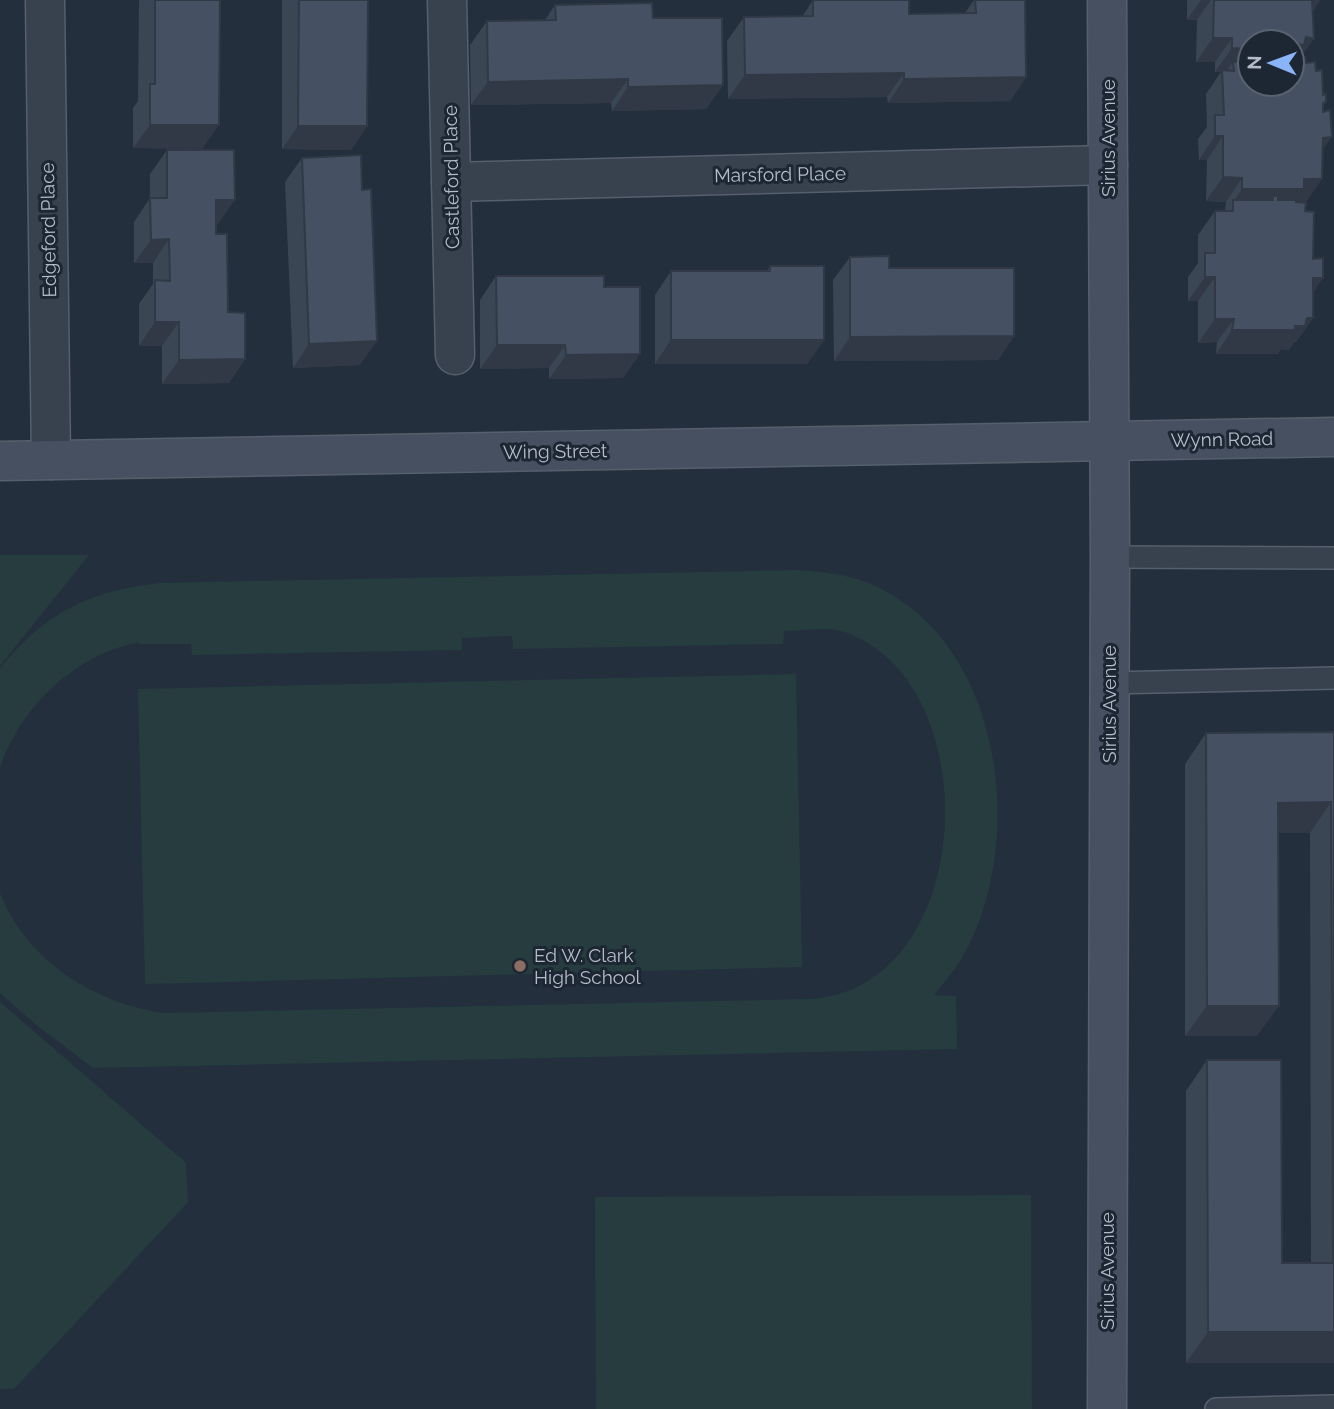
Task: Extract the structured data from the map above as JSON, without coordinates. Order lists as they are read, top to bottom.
{
  "streets": {
    "street": [
      "Sirius Avenue",
      "Marsford Place",
      "Castleford Place",
      "Edgeford Place",
      "Wynn Road",
      "Wing Street"
    ]
  },
  "crossings": [
    ["Sirius Avenue", "Marsford Place"],
    ["Sirius Avenue", "Wynn Road"],
    ["Sirius Avenue", "Wing Street"],
    ["Marsford Place", "Castleford Place"],
    ["Edgeford Place", "Wing Street"],
    ["Wynn Road", "Wing Street"]
  ],
  "places": ["Ed W. Clark High School"],
  "north": "left"
}
